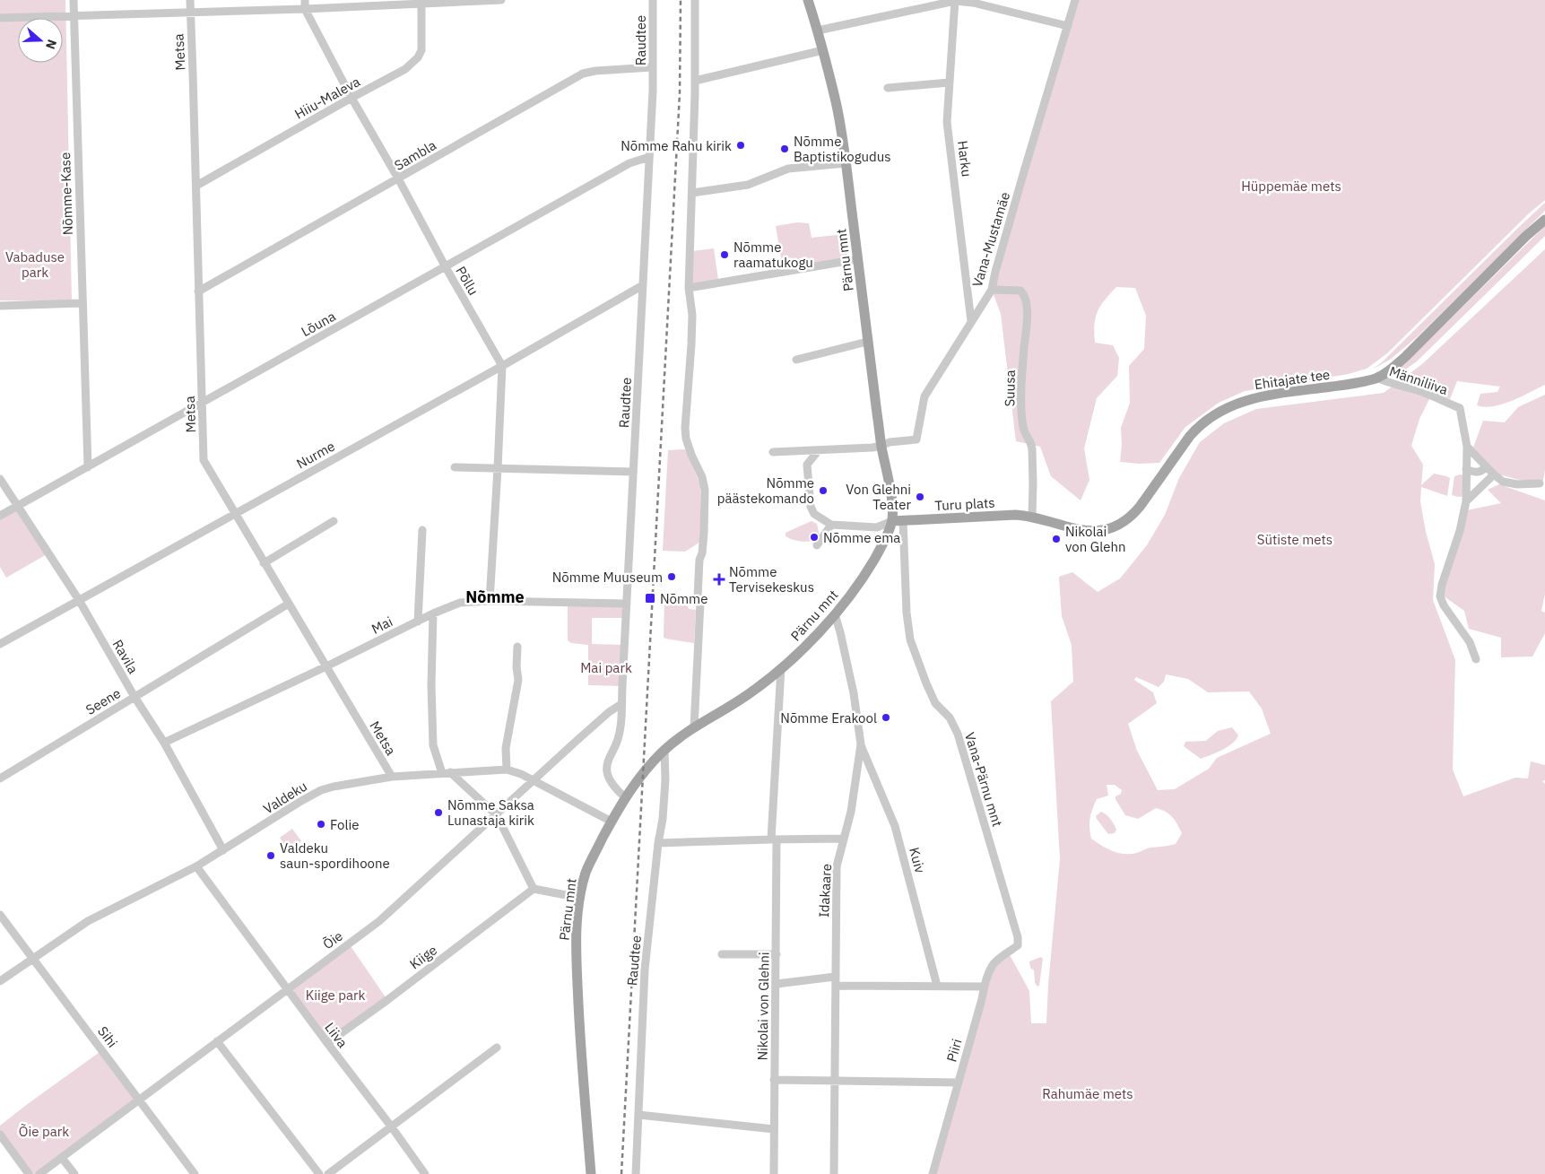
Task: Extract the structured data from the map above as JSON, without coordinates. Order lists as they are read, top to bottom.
{
  "streets": {
    "main road": ["Pärnu mnt", "Ehitajate tee", "Turu plats"],
    "street": [
      "Raudtee",
      "Metsa",
      "Hiiu-Maleva",
      "Sambla",
      "Harku",
      "Nõmme-Kase",
      "Vana-Mustamäe",
      "Põllu",
      "Lõuna",
      "Männiliiva",
      "Suusa",
      "Nurme",
      "Mai",
      "Ravila",
      "Seene",
      "Vana-Pärnu mnt",
      "Valdeku",
      "Kuiv",
      "Idakaare",
      "Õie",
      "Kiige",
      "Nikolai von Glehni",
      "Liiva",
      "Sihi",
      "Piiri"
    ]
  },
  "crossings": [
    ["Raudtee", "Sambla"],
    ["Raudtee", "Pärnu mnt"],
    ["Raudtee", "Lõuna"],
    ["Raudtee", "Nurme"],
    ["Raudtee", "Mai"],
    ["Raudtee", "Õie"],
    ["Metsa", "Hiiu-Maleva"],
    ["Metsa", "Sambla"],
    ["Metsa", "Lõuna"],
    ["Metsa", "Nurme"],
    ["Metsa", "Mai"],
    ["Metsa", "Seene"],
    ["Metsa", "Valdeku"],
    ["Hiiu-Maleva", "Põllu"],
    ["Sambla", "Põllu"],
    ["Harku", "Vana-Mustamäe"],
    ["Nõmme-Kase", "Lõuna"],
    ["Vana-Mustamäe", "Pärnu mnt"],
    ["Vana-Mustamäe", "Suusa"],
    ["Vana-Mustamäe", "Turu plats"],
    ["Pärnu mnt", "Turu plats"],
    ["Pärnu mnt", "Valdeku"],
    ["Pärnu mnt", "Idakaare"],
    ["Pärnu mnt", "Nikolai von Glehni"],
    ["Põllu", "Lõuna"],
    ["Põllu", "Nurme"],
    ["Lõuna", "Ravila"],
    ["Ehitajate tee", "Männiliiva"],
    ["Ehitajate tee", "Suusa"],
    ["Ehitajate tee", "Turu plats"],
    ["Suusa", "Turu plats"],
    ["Nurme", "Ravila"],
    ["Turu plats", "Vana-Pärnu mnt"],
    ["Mai", "Ravila"],
    ["Ravila", "Seene"],
    ["Ravila", "Valdeku"],
    ["Vana-Pärnu mnt", "Piiri"],
    ["Valdeku", "Õie"],
    ["Valdeku", "Liiva"],
    ["Valdeku", "Sihi"],
    ["Kuiv", "Idakaare"],
    ["Õie", "Liiva"],
    ["Õie", "Sihi"],
    ["Kiige", "Liiva"]
  ],
  "districts": ["Nõmme"],
  "parks": [
    "Hüppemäe mets",
    "Vabaduse park",
    "Sütiste mets",
    "Mai park",
    "Kiige park",
    "Rahumäe mets",
    "Õie park"
  ],
  "places": {
    "other": [
      "Nõmme Rahu kirik",
      "Nõmme Baptistikogudus",
      "Nõmme raamatukogu",
      "Nõmme päästekomando",
      "Von Glehni Teater",
      "Nõmme ema",
      "Nikolai von Glehn",
      "Nõmme Muuseum",
      "Nõmme Erakool",
      "Nõmme Saksa Lunastaja kirik",
      "Folie",
      "Valdeku saun-spordihoone"
    ],
    "health": ["Nõmme Tervisekeskus"],
    "transit": ["Nõmme"]
  },
  "north": "right"
}
